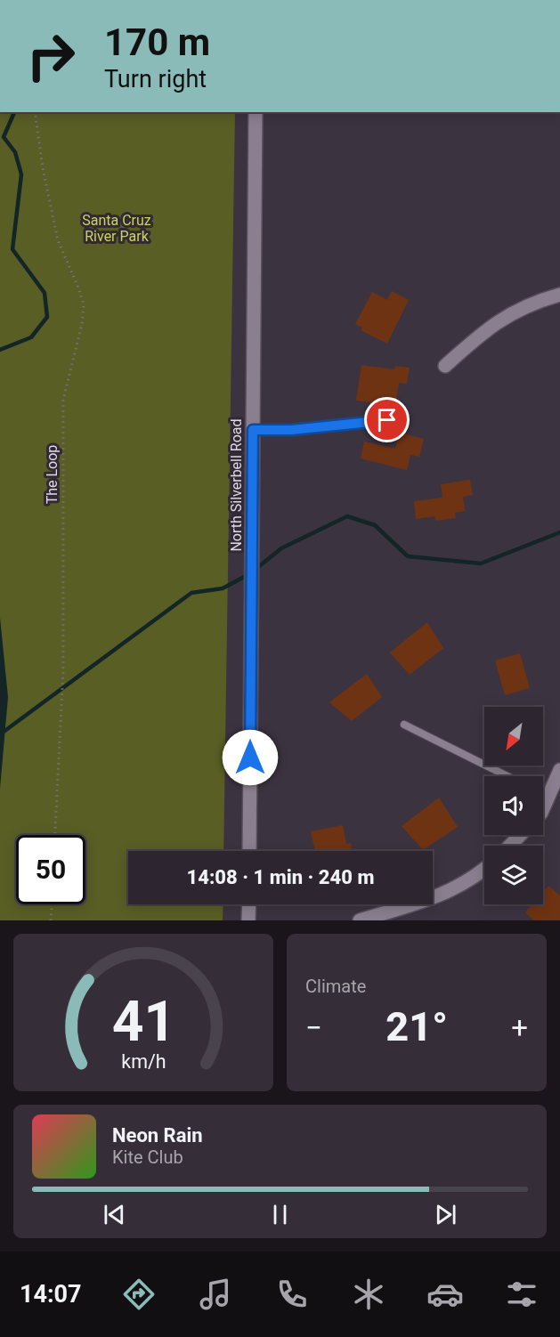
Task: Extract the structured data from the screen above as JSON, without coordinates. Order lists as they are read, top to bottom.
{
  "streets": {
    "main road": ["North Silverbell Road"],
    "path": ["The Loop"]
  },
  "parks": ["Santa Cruz River Park"],
  "north": "bottom left",
  "page": {
    "turn": ["170 m", "Turn right"],
    "limit": "50",
    "trip": "14:08 · 1 min · 240 m",
    "tile": "Climate",
    "heat": ["−", "21°", "+"],
    "song": ["Neon Rain", "Kite Club"],
    "tabs": "14:07",
    "gauge": ["41", "km/h"]
  }
}
